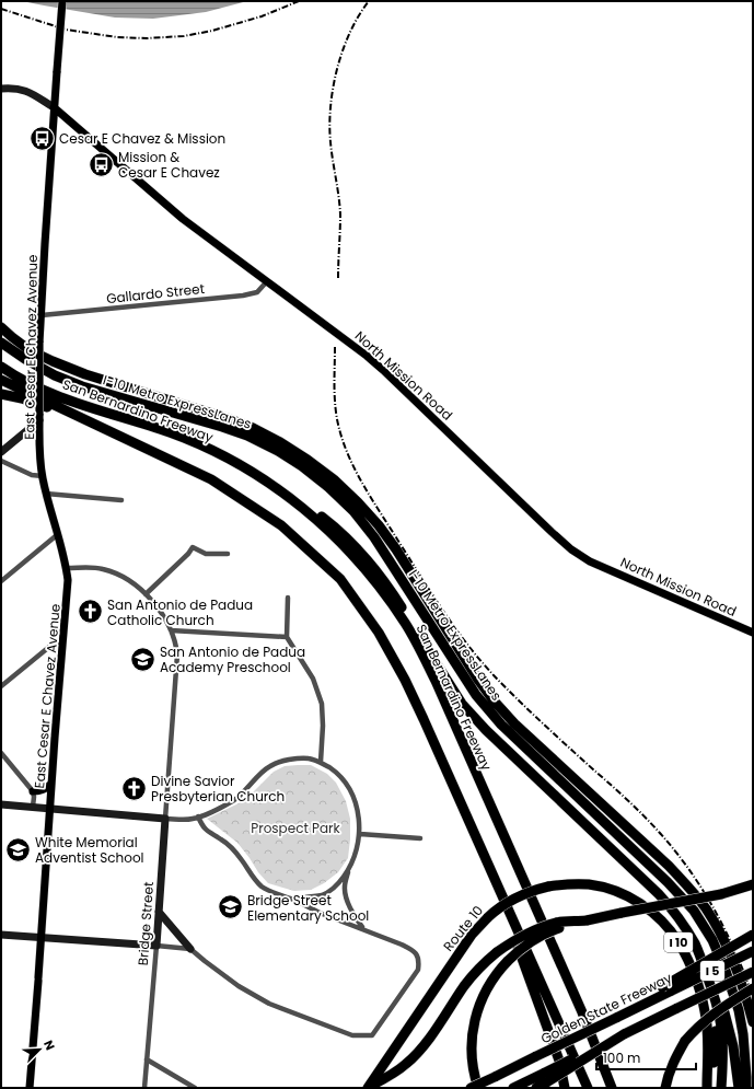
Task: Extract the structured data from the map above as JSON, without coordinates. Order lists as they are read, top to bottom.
{
  "streets": {
    "highway": [
      "I-10 Metro ExpressLanes",
      "San Bernardino Freeway",
      "Route 10",
      "I 10",
      "I 5",
      "Golden State Freeway"
    ],
    "main road": ["East Cesar E Chavez Avenue", "North Mission Road"],
    "street": ["Gallardo Street", "Bridge Street"]
  },
  "crossings": [
    ["Gallardo Street", "East Cesar E Chavez Avenue"],
    ["Gallardo Street", "North Mission Road"],
    ["East Cesar E Chavez Avenue", "North Mission Road"],
    ["East Cesar E Chavez Avenue", "Bridge Street"]
  ],
  "parks": ["Prospect Park"],
  "places": {
    "bus stop": ["Cesar E Chavez & Mission", "Mission & Cesar E Chavez"],
    "church": ["San Antonio de Padua Catholic Church", "Divine Savior Presbyterian Church"],
    "school or university": ["San Antonio de Padua Academy Preschool", "White Memorial Adventist School", "Bridge Street Elementary School"]
  },
  "scale_bar": "100 m",
  "north": "top right"
}
